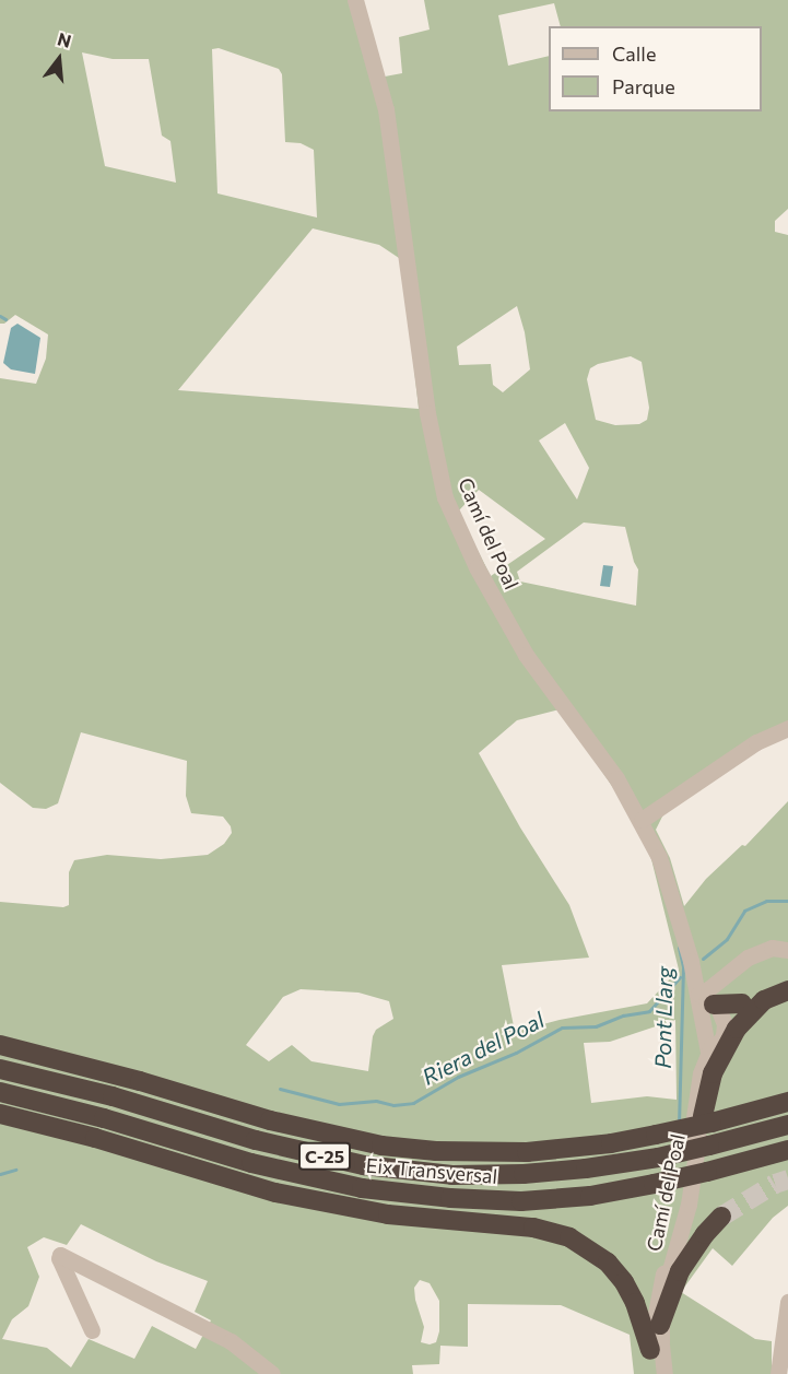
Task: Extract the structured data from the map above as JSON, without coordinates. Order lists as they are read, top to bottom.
{
  "streets": {
    "highway": ["C-25", "Eix Transversal"],
    "street": ["Camí del Poal"]
  },
  "water": ["Pont Llarg", "Riera del Poal"],
  "legend": ["Calle", "Parque"],
  "north": "top"
}
